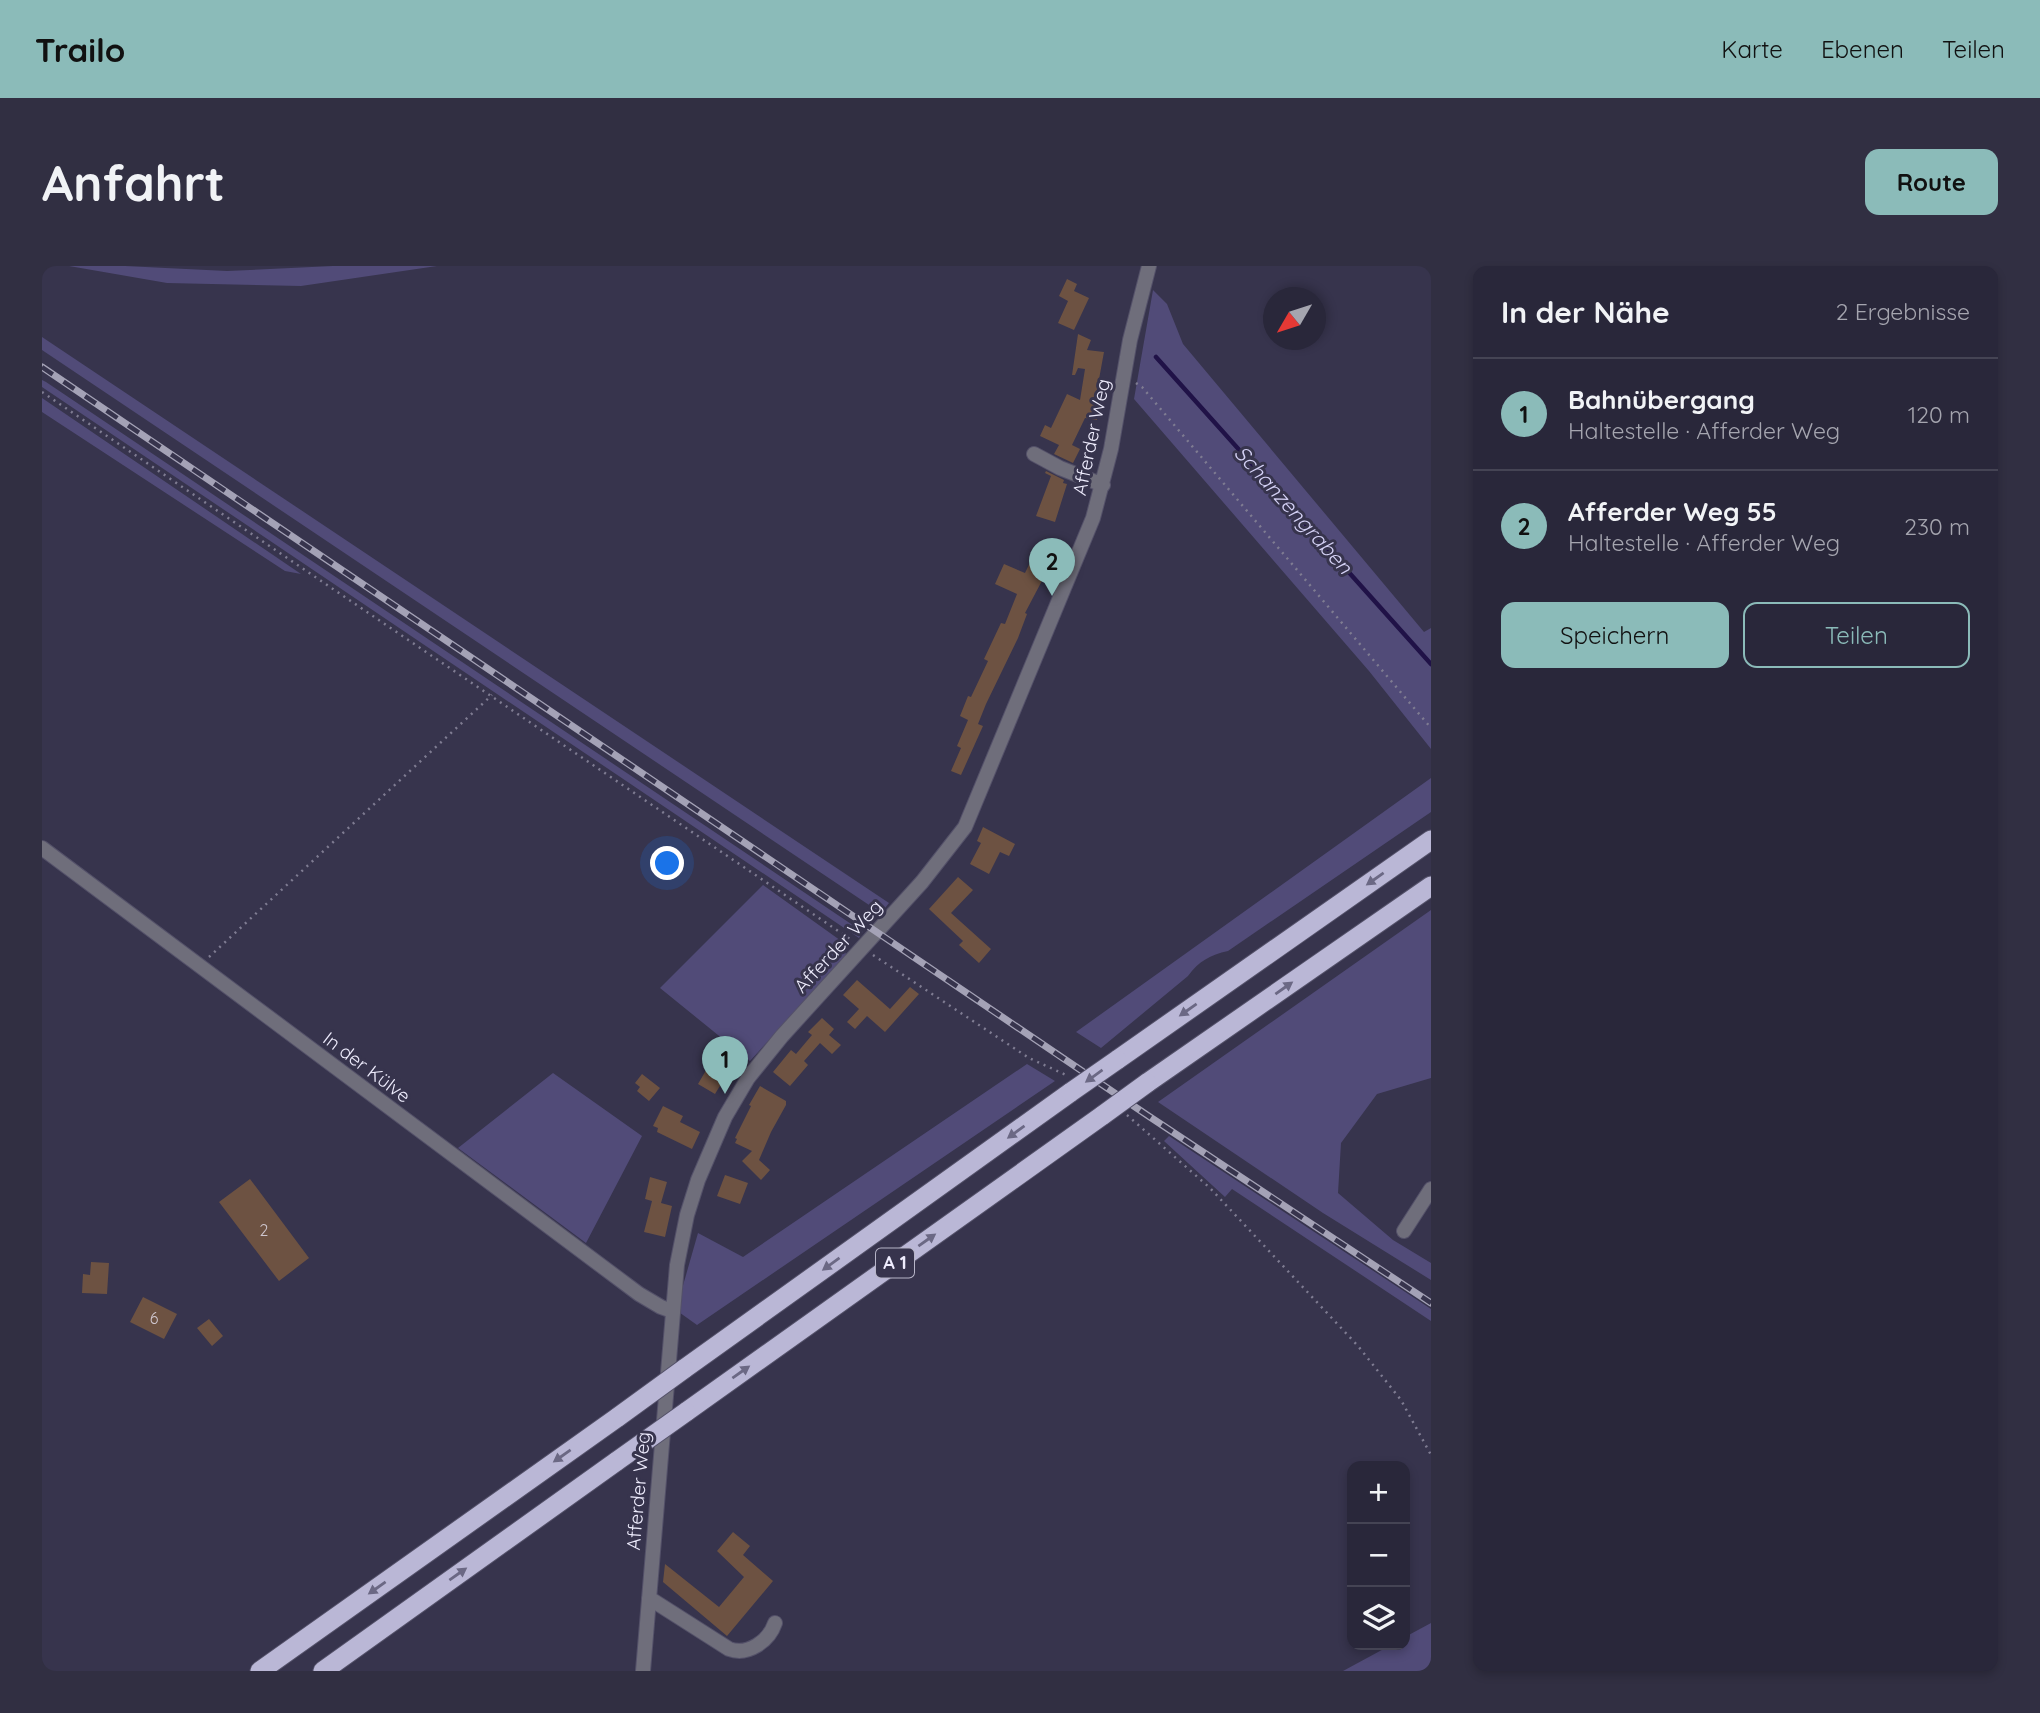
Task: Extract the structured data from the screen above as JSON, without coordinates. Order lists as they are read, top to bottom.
{
  "streets": {
    "highway": ["A 1"],
    "street": ["Afferder Weg", "In der Külve"]
  },
  "crossings": [
    ["Afferder Weg", "In der Külve"]
  ],
  "water": ["Schanzengraben"],
  "house_numbers": ["2", "6"],
  "north": "bottom left",
  "page": {
    "header": "Trailo",
    "nav": ["Karte", "Ebenen", "Teilen"],
    "buttons": [
      "Route",
      ["Speichern", "Teilen"]
    ],
    "title": "Anfahrt",
    "heading": ["In der Nähe", "2 Ergebnisse"],
    "list": [
      {
        "mark": "1",
        "name": "Bahnübergang",
        "note": "Haltestelle · Afferder Weg",
        "value": "120 m"
      },
      {
        "mark": "2",
        "name": "Afferder Weg 55",
        "note": "Haltestelle · Afferder Weg",
        "value": "230 m"
      }
    ],
    "pins": ["2", "1"],
    "map_buttons": ["+", "−"]
  }
}
